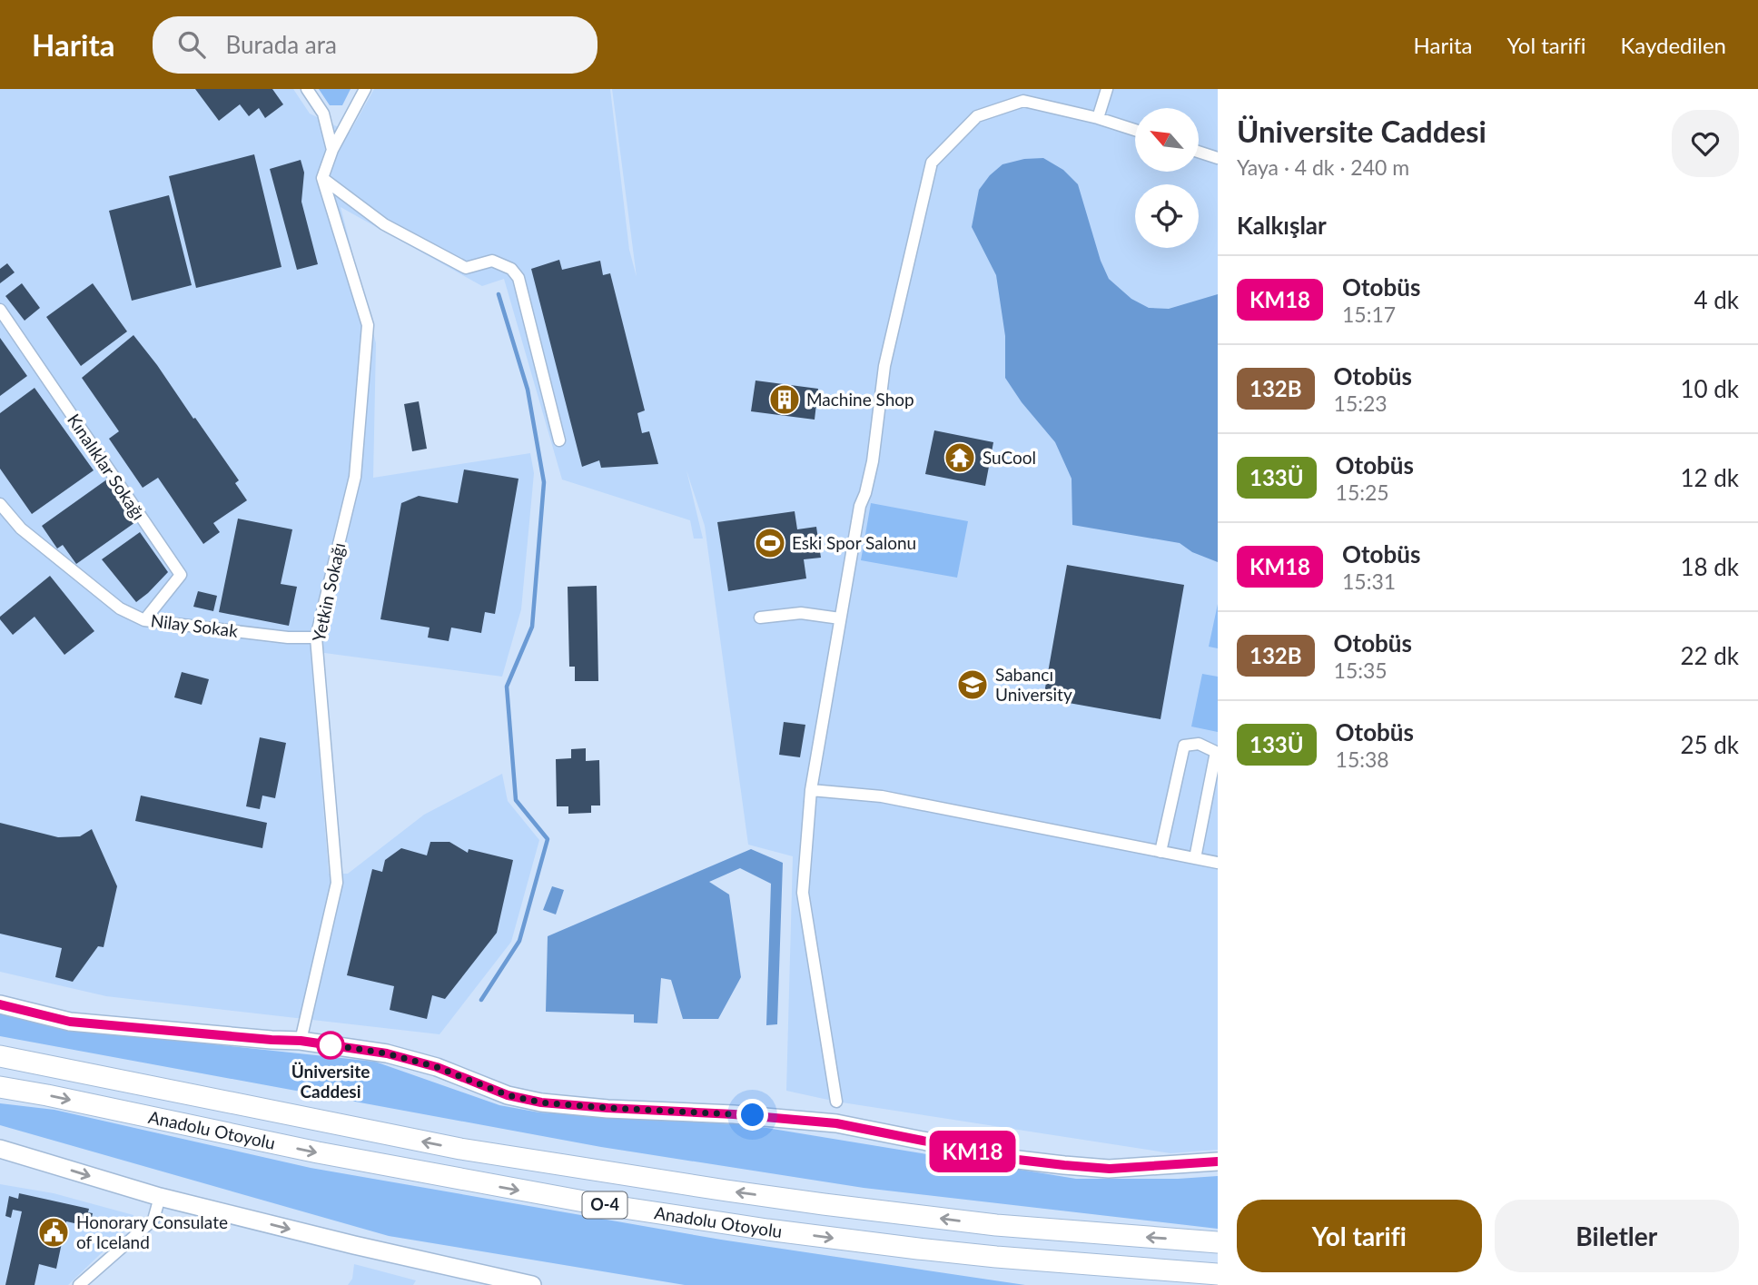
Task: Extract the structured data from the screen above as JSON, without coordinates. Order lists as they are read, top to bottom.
{
  "streets": {
    "highway": ["Anadolu Otoyolu", "O-4"],
    "street": ["Kınalıklar Sokağı", "Yetkin Sokağı", "Nilay Sokak"]
  },
  "crossings": [
    ["Kınalıklar Sokağı", "Nilay Sokak"],
    ["Yetkin Sokağı", "Nilay Sokak"]
  ],
  "places": {
    "building": ["Machine Shop"],
    "temple": ["SuCool"],
    "sports": ["Eski Spor Salonu"],
    "school or university": ["Sabancı University"],
    "other": ["Üniversite Caddesi"],
    "public building": ["Honorary Consulate of Iceland"]
  },
  "lines": ["bus line KM18"],
  "north": "top left",
  "page": {
    "header": "Harita",
    "search": "Burada ara",
    "nav": ["Harita", "Yol tarifi", "Kaydedilen"],
    "on_map": "KM18",
    "heading": [
      ["Üniversite Caddesi", "Yaya · 4 dk · 240 m"],
      "Kalkışlar"
    ],
    "list": [
      {
        "mark": "KM18",
        "name": "Otobüs",
        "note": "15:17",
        "value": "4 dk"
      },
      {
        "mark": "132B",
        "name": "Otobüs",
        "note": "15:23",
        "value": "10 dk"
      },
      {
        "mark": "133Ü",
        "name": "Otobüs",
        "note": "15:25",
        "value": "12 dk"
      },
      {
        "mark": "KM18",
        "name": "Otobüs",
        "note": "15:31",
        "value": "18 dk"
      },
      {
        "mark": "132B",
        "name": "Otobüs",
        "note": "15:35",
        "value": "22 dk"
      },
      {
        "mark": "133Ü",
        "name": "Otobüs",
        "note": "15:38",
        "value": "25 dk"
      }
    ],
    "buttons": ["Yol tarifi", "Biletler"]
  }
}
